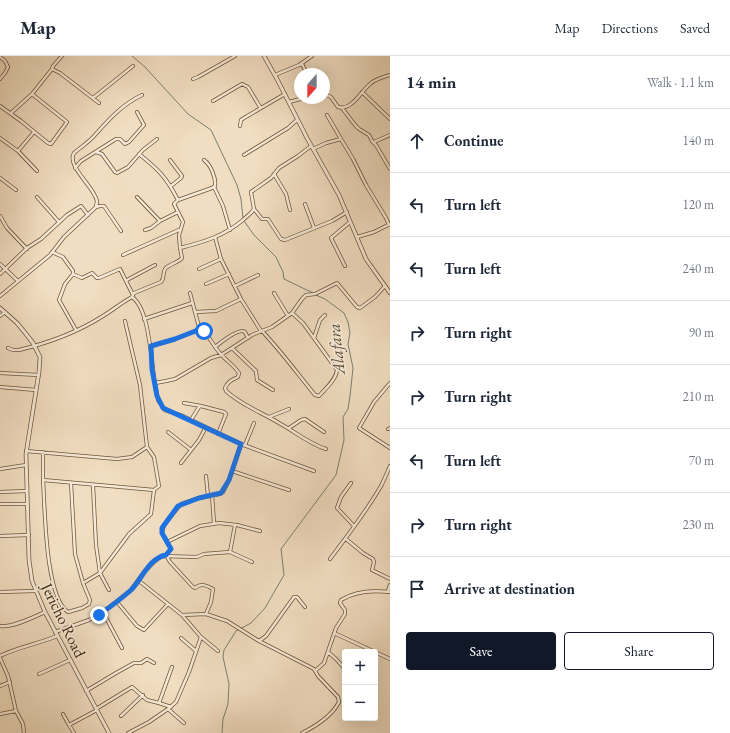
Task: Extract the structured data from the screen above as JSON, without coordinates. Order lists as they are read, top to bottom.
{
  "streets": {
    "street": ["Jericho Road"]
  },
  "water": ["Alafara"],
  "north": "bottom",
  "page": {
    "header": "Map",
    "nav": ["Map", "Directions", "Saved"],
    "heading": ["14 min", "Walk · 1.1 km"],
    "list": [
      ["Continue", "140 m"],
      ["Turn left", "120 m"],
      ["Turn left", "240 m"],
      ["Turn right", "90 m"],
      ["Turn right", "210 m"],
      ["Turn left", "70 m"],
      ["Turn right", "230 m"],
      "Arrive at destination"
    ],
    "buttons": ["Save", "Share"],
    "map_buttons": ["+", "−"]
  }
}
